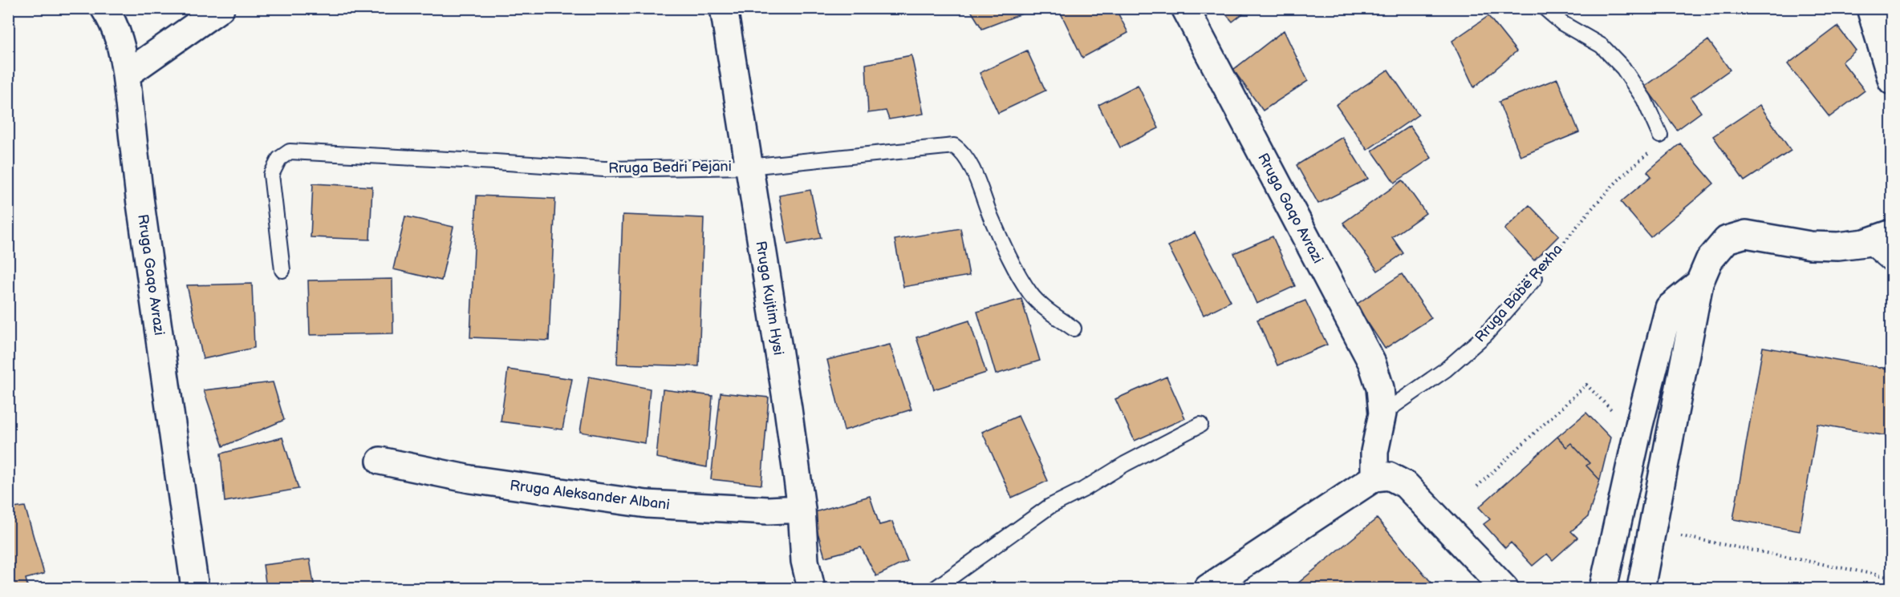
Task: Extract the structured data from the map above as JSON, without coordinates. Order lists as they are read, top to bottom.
{
  "streets": {
    "street": ["Rruga Gaqo Avrazi", "Rruga Kujtim Hysi", "Rruga Aleksander Albani"],
    "lane": ["Rruga Bedri Pejani", "Rruga Babë Rexha"]
  },
  "crossings": [
    ["Rruga Bedri Pejani", "Rruga Kujtim Hysi"],
    ["Rruga Gaqo Avrazi", "Rruga Babë Rexha"],
    ["Rruga Kujtim Hysi", "Rruga Aleksander Albani"]
  ]
}
